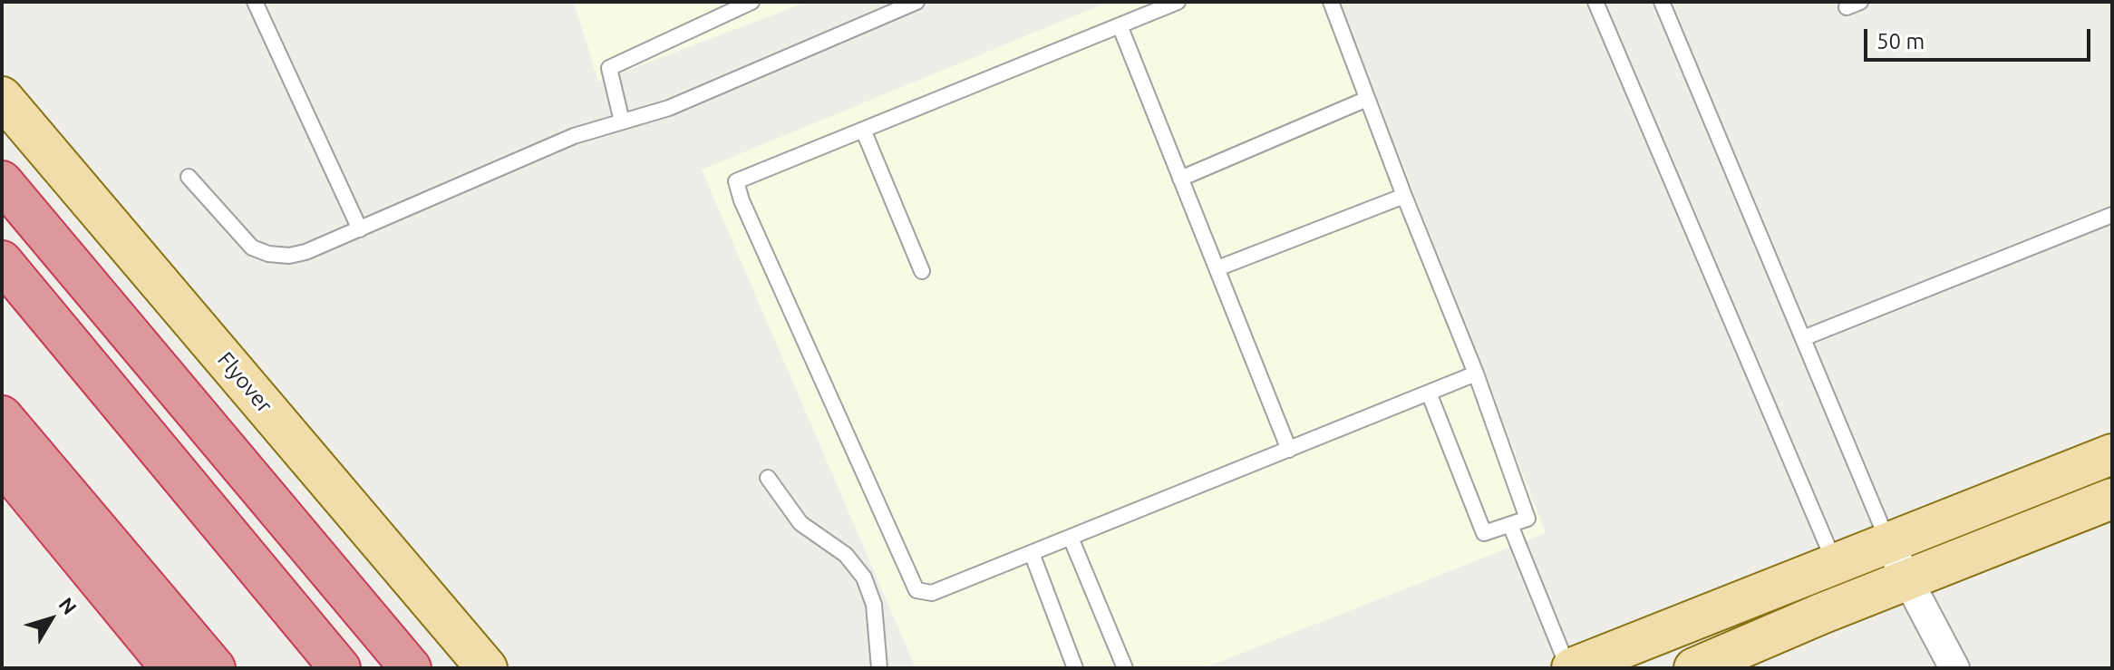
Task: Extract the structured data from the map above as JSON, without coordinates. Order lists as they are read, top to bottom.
{
  "streets": {
    "main road": ["Flyover"]
  },
  "scale_bar": "50 m",
  "north": "top right"
}
